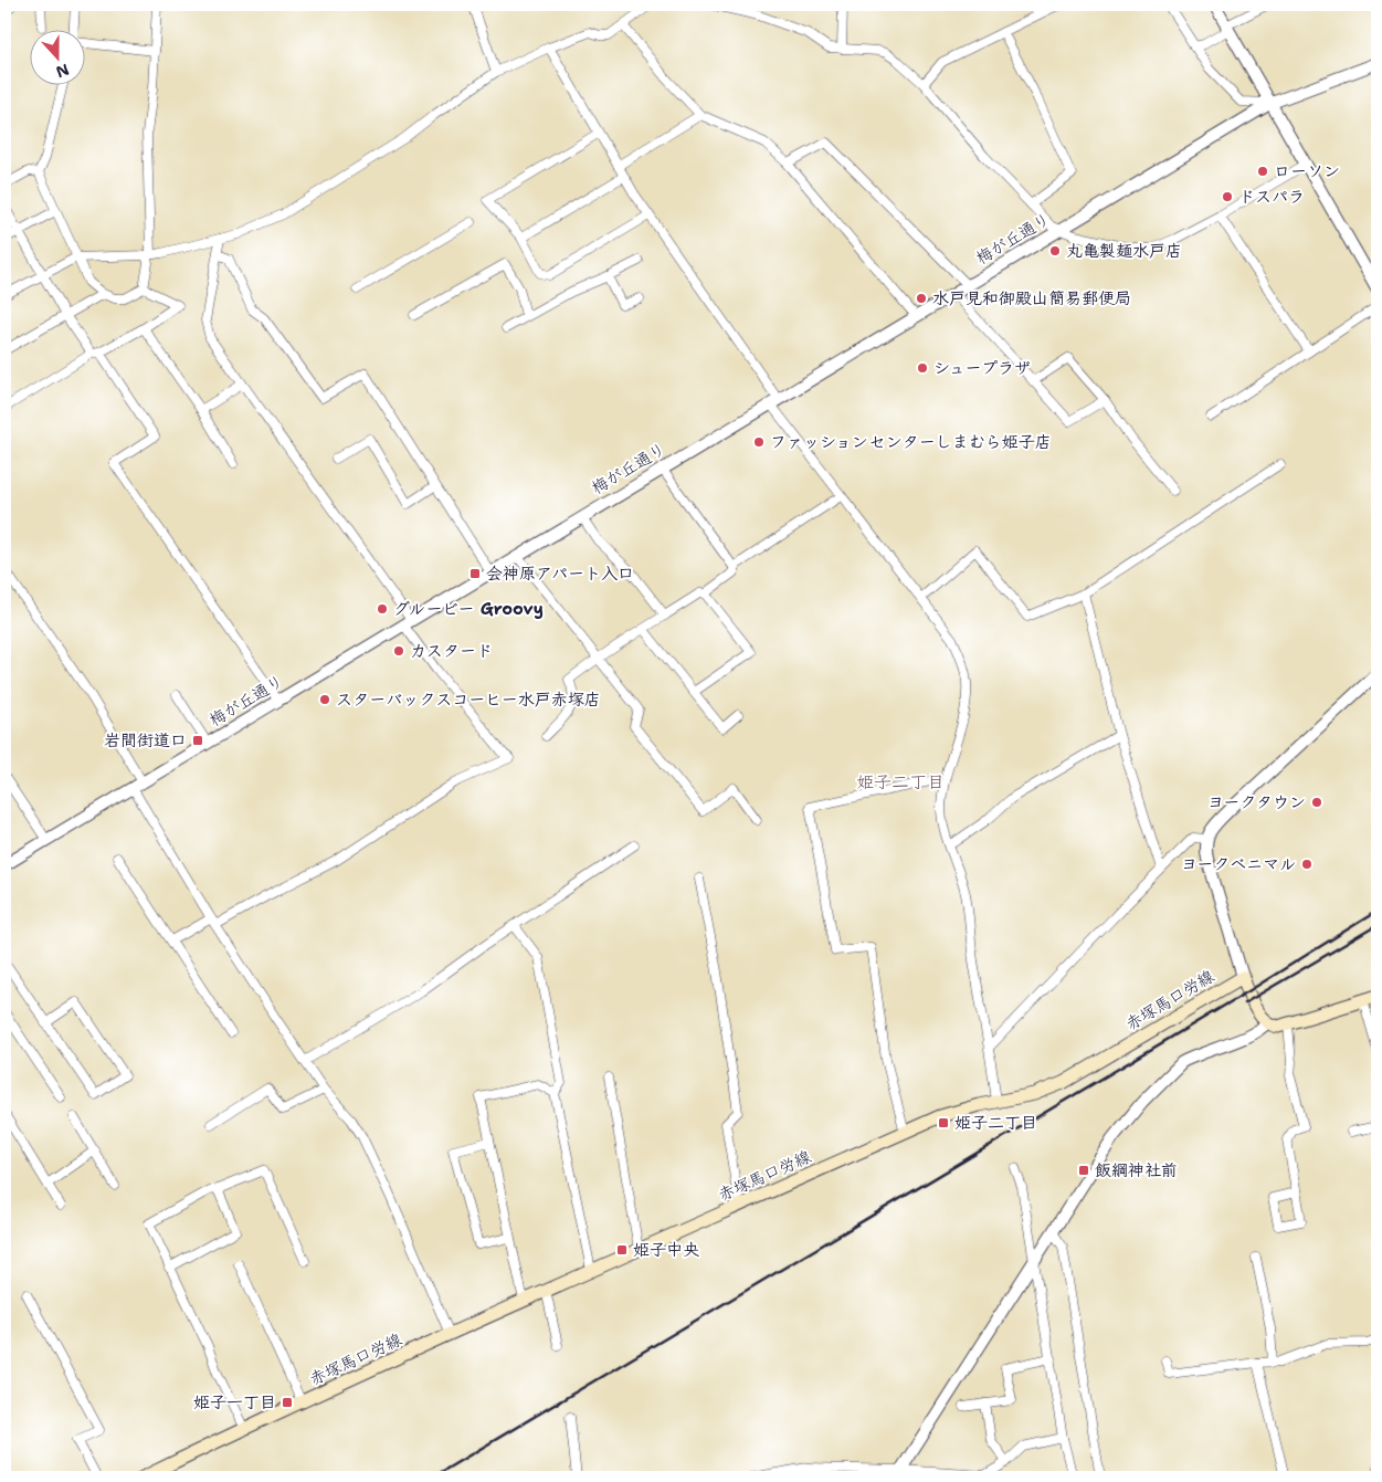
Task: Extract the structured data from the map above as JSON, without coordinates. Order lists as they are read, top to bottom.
{
  "streets": {
    "main road": ["赤塚馬口労線"],
    "street": ["梅が丘通り"]
  },
  "districts": ["姫子二丁目"],
  "places": {
    "other": [
      "ローソン",
      "ドスパラ",
      "丸亀製麺水戸店",
      "水戸見和御殿山簡易郵便局",
      "シュープラザ",
      "ファッションセンターしまむら姫子店",
      "グルービー Groovy",
      "カスタード",
      "スターバックスコーヒー水戸赤塚店",
      "ヨークタウン",
      "ヨークベニマル"
    ],
    "transit": [
      "会神原アパート入口",
      "岩間街道口",
      "姫子二丁目",
      "飯綱神社前",
      "姫子中央",
      "姫子一丁目"
    ]
  },
  "north": "bottom"
}
